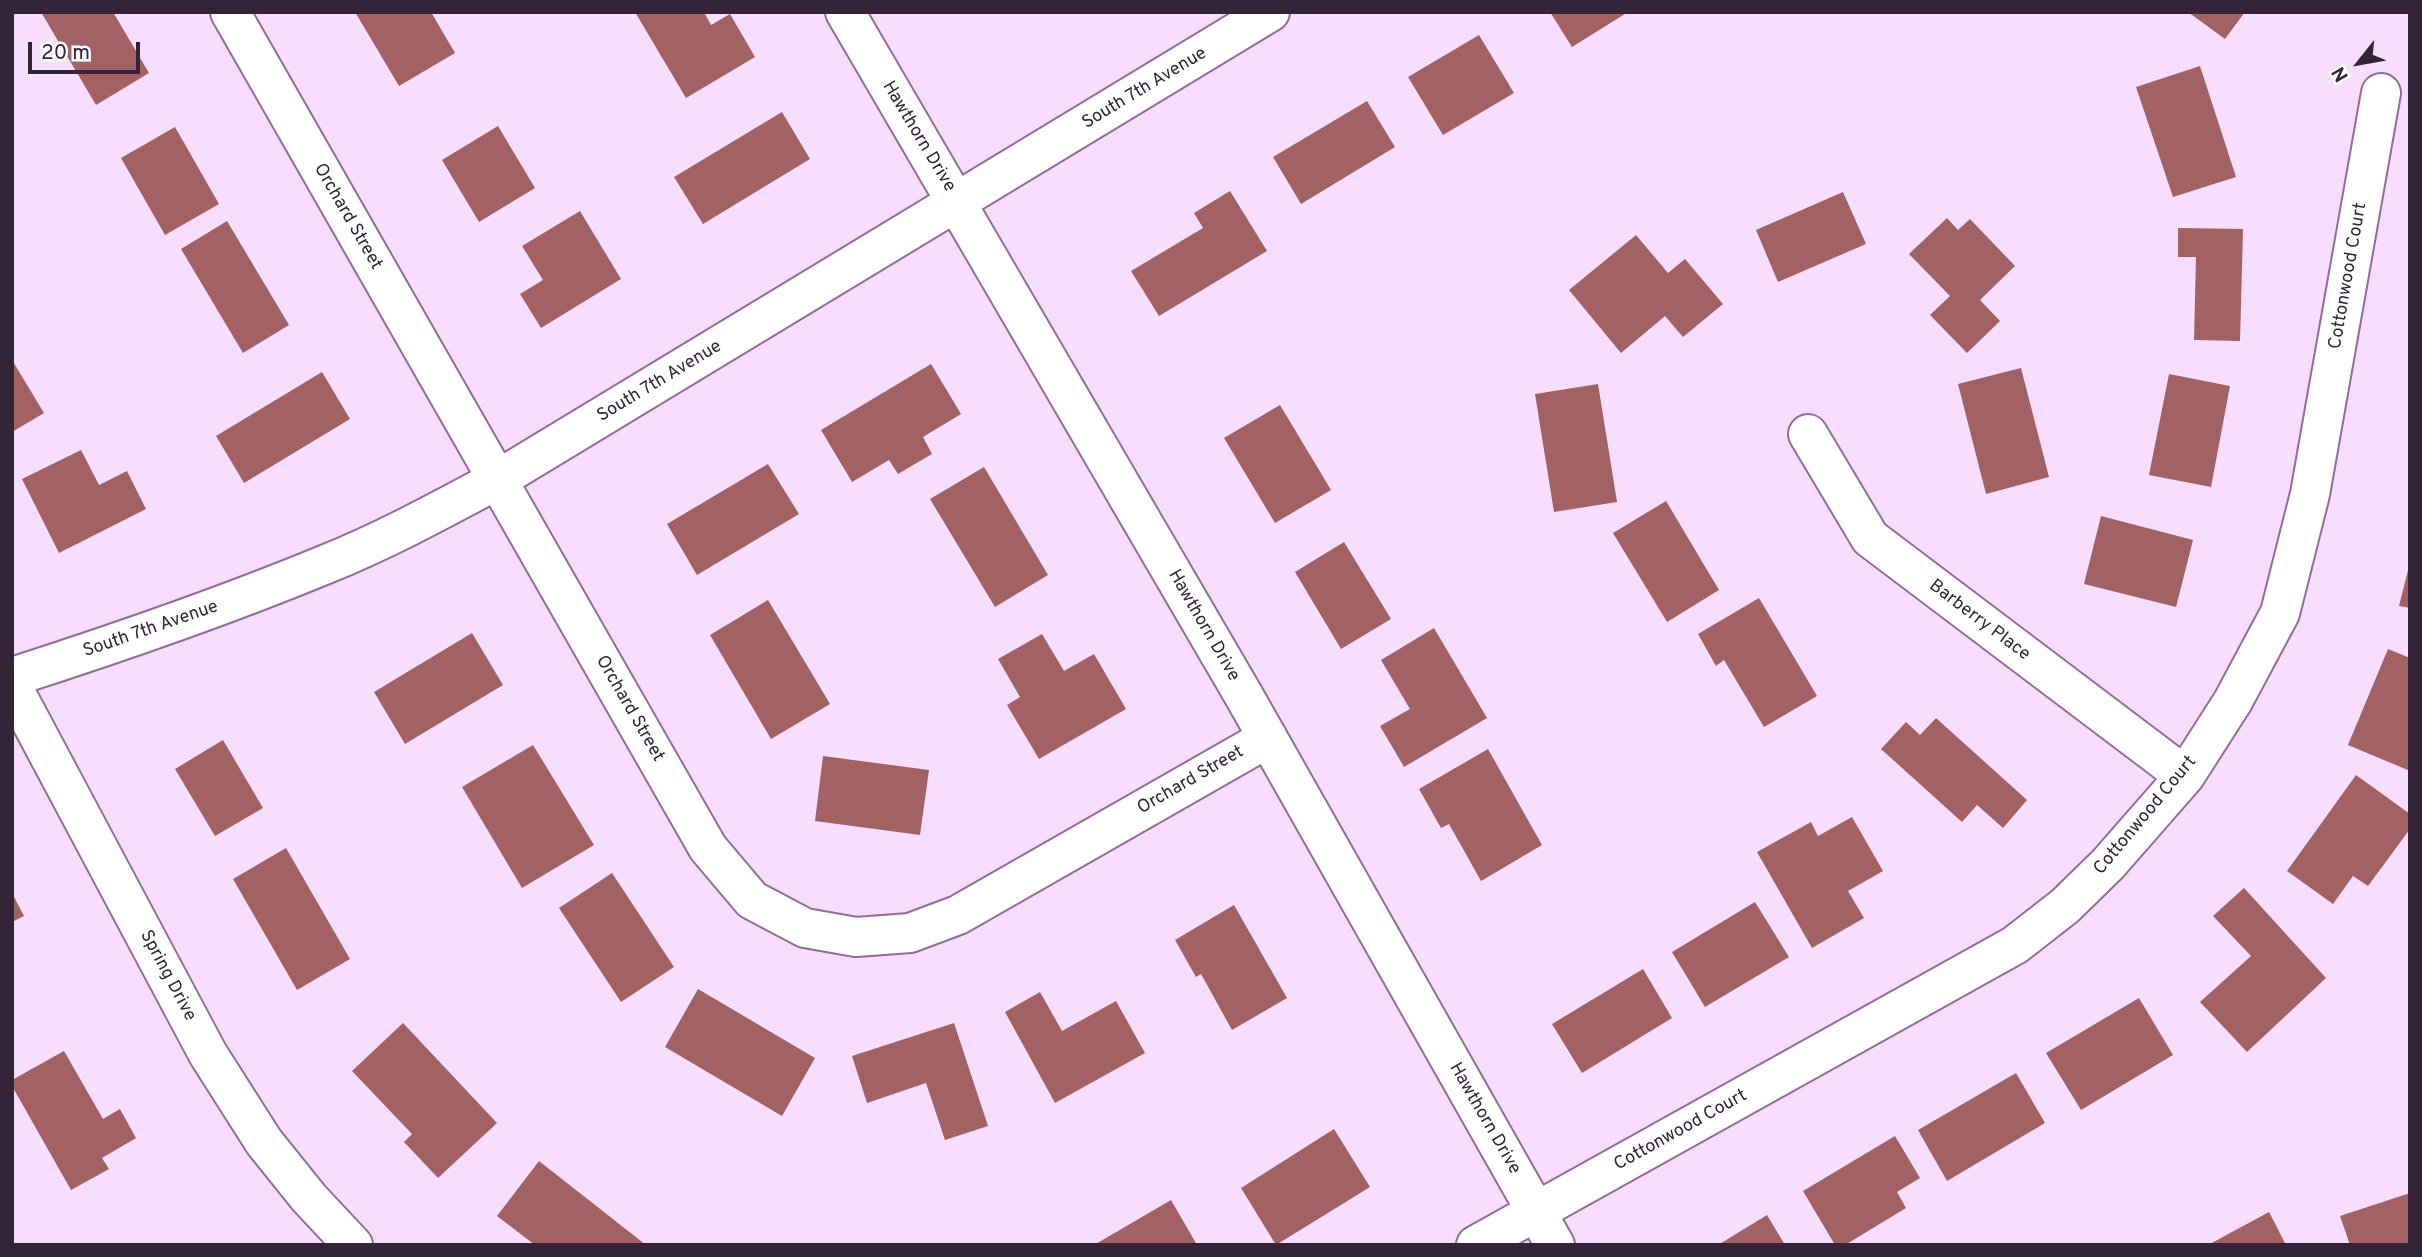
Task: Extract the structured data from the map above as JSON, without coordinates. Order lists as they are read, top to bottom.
{
  "streets": {
    "street": [
      "South 7th Avenue",
      "Hawthorn Drive",
      "Orchard Street",
      "Cottonwood Court",
      "Barberry Place",
      "Spring Drive"
    ]
  },
  "crossings": [
    ["South 7th Avenue", "Hawthorn Drive"],
    ["South 7th Avenue", "Orchard Street"],
    ["Hawthorn Drive", "Orchard Street"],
    ["Hawthorn Drive", "Cottonwood Court"],
    ["Cottonwood Court", "Barberry Place"]
  ],
  "scale_bar": "20 m",
  "north": "bottom left"
}
